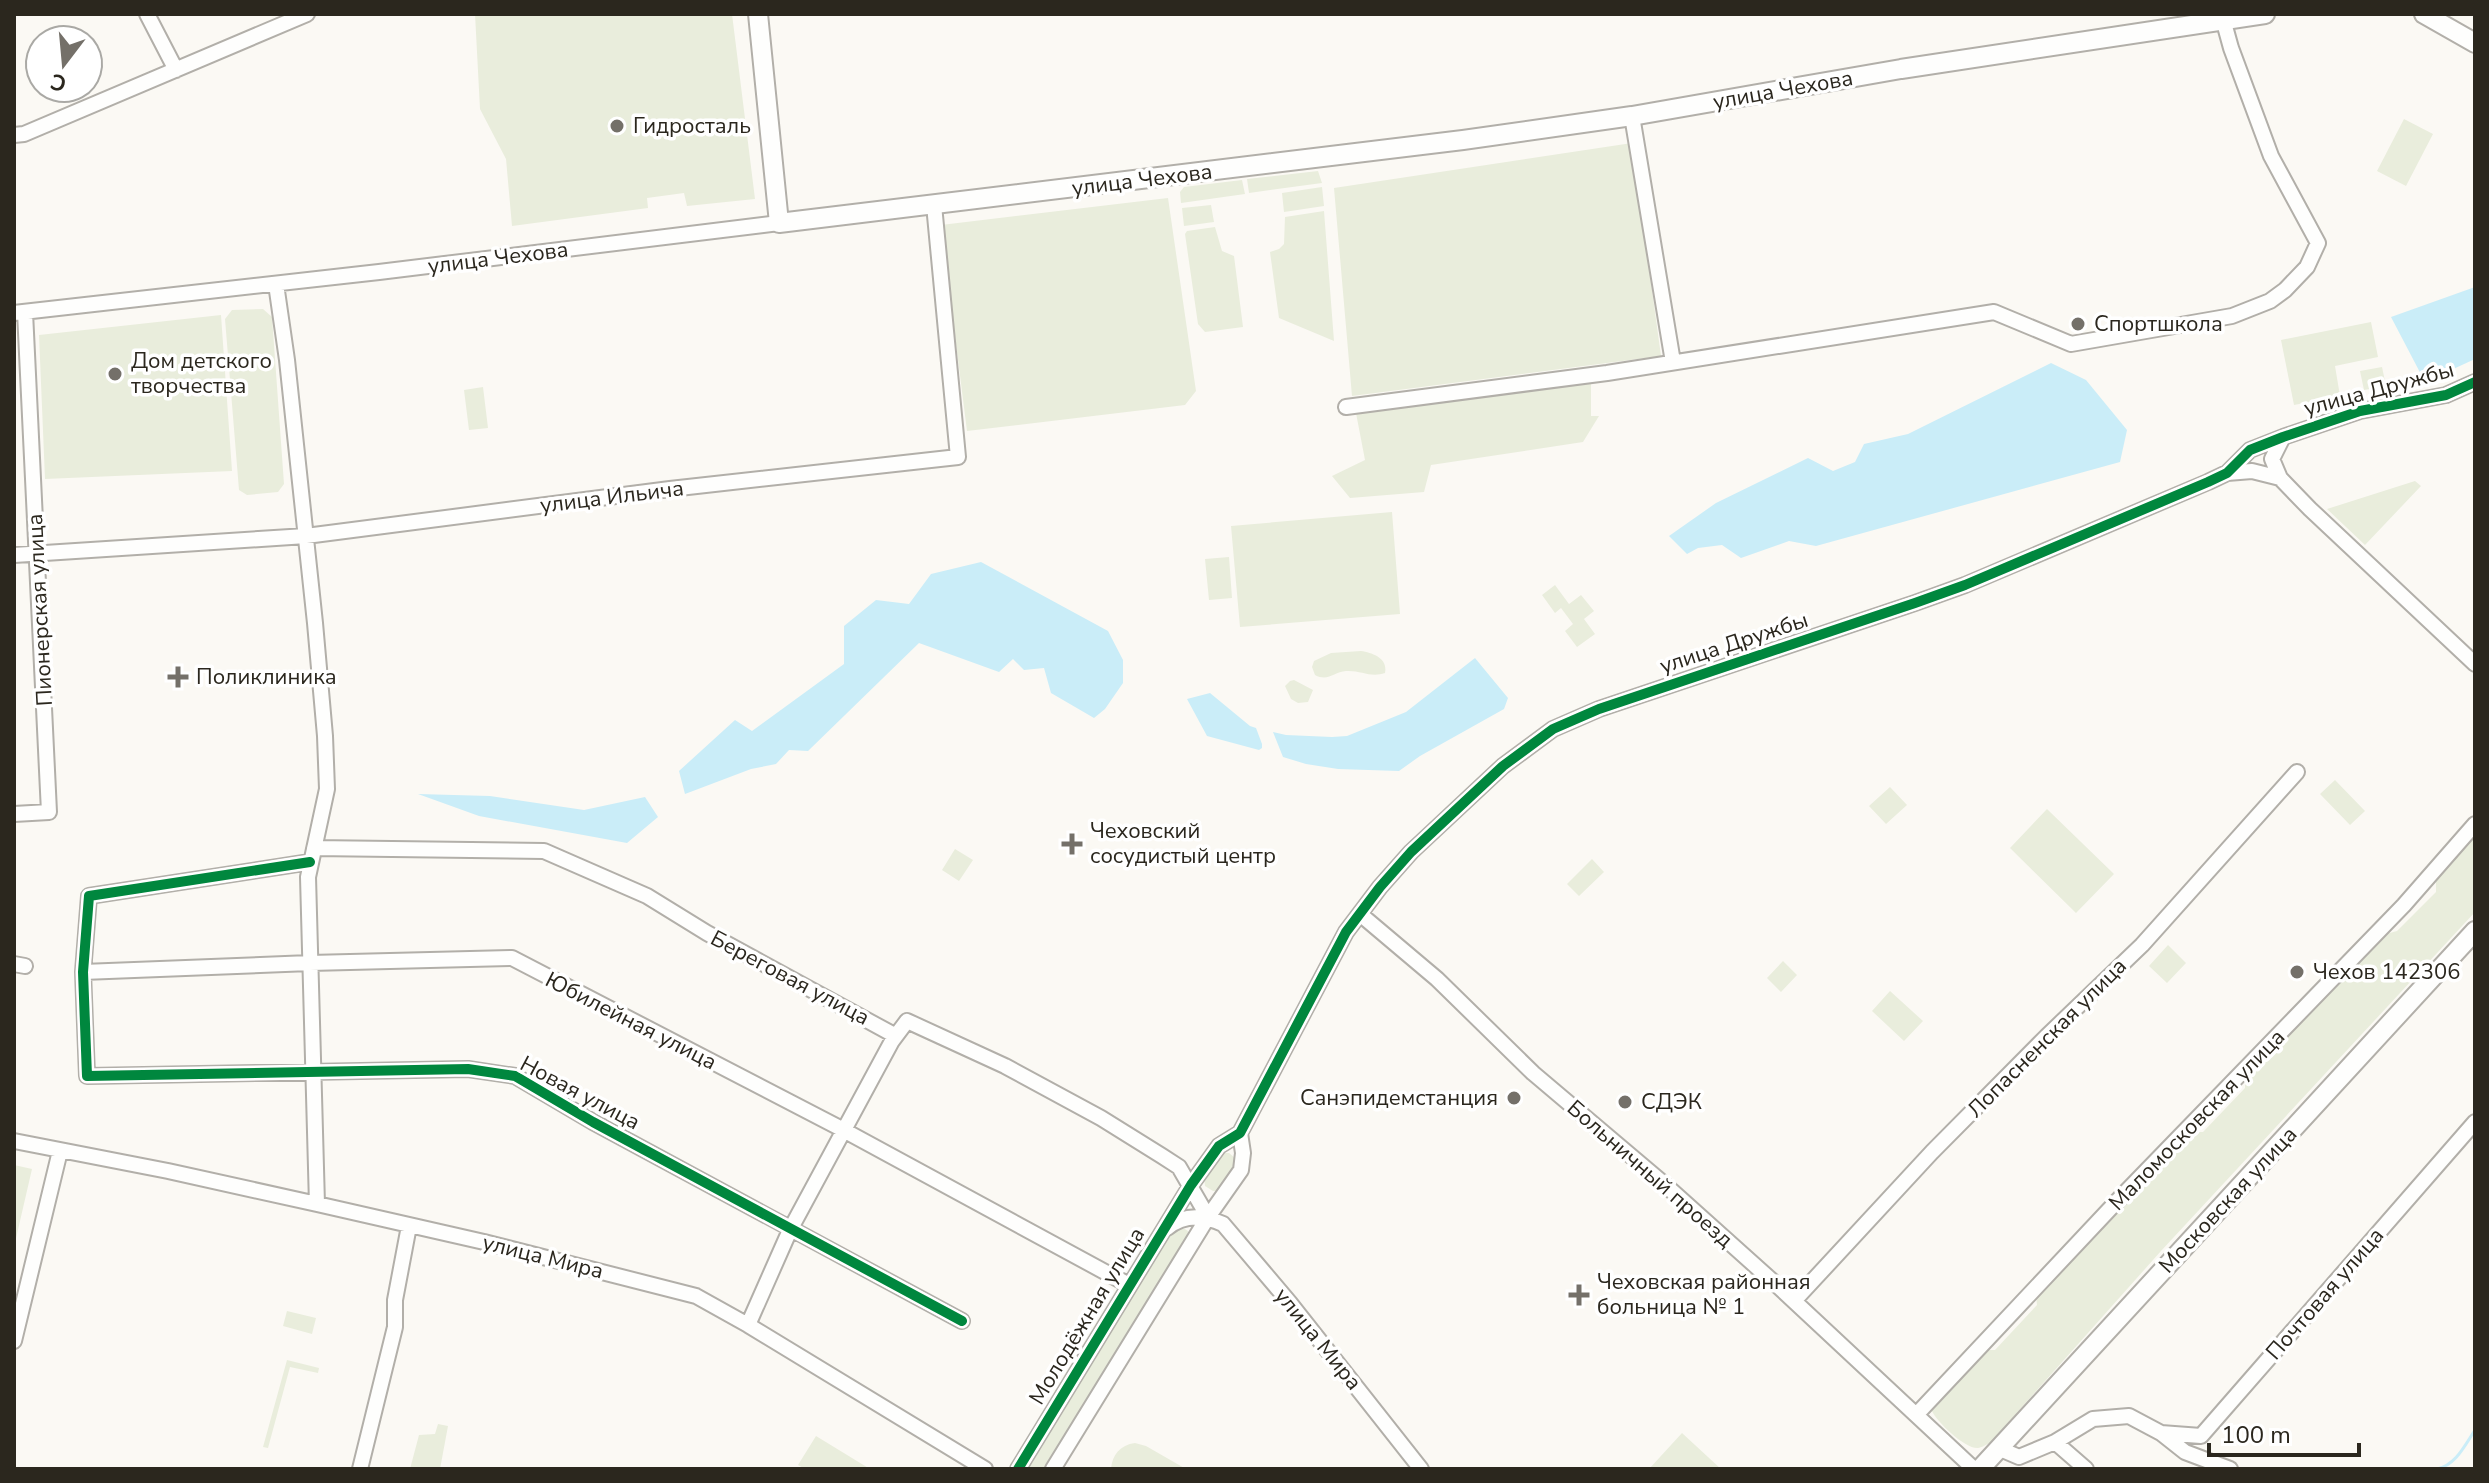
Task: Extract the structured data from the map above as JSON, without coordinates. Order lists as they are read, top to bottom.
{
  "streets": {
    "main road": ["улица Чехова", "Московская улица"],
    "street": [
      "улица Дружбы",
      "улица Ильича",
      "Пионерская улица",
      "Береговая улица",
      "Юбилейная улица",
      "Лопасненская улица",
      "Новая улица",
      "Маломосковская улица",
      "Больничный проезд",
      "улица Мира",
      "Почтовая улица",
      "Молодёжная улица"
    ]
  },
  "crossings": [
    ["улица Чехова", "улица Ильича"],
    ["улица Чехова", "Пионерская улица"],
    ["улица Дружбы", "Береговая улица"],
    ["улица Дружбы", "Больничный проезд"],
    ["улица Дружбы", "улица Мира"],
    ["улица Дружбы", "Молодёжная улица"],
    ["улица Ильича", "Пионерская улица"],
    ["Береговая улица", "Юбилейная улица"],
    ["Береговая улица", "Новая улица"],
    ["Береговая улица", "улица Мира"],
    ["Береговая улица", "Молодёжная улица"],
    ["Юбилейная улица", "Новая улица"],
    ["Юбилейная улица", "Молодёжная улица"],
    ["Лопасненская улица", "Больничный проезд"],
    ["Маломосковская улица", "Больничный проезд"],
    ["Больничный проезд", "Московская улица"],
    ["Московская улица", "Почтовая улица"],
    ["улица Мира", "Молодёжная улица"]
  ],
  "places": {
    "other": [
      "Гидросталь",
      "Спортшкола",
      "Дом детского творчества",
      "Чехов 142306",
      "Санэпидемстанция",
      "СДЭК"
    ],
    "health": ["Поликлиника", "Чеховский сосудистый центр", "Чеховская районная больница № 1"]
  },
  "scale_bar": "100 m",
  "north": "bottom"
}
